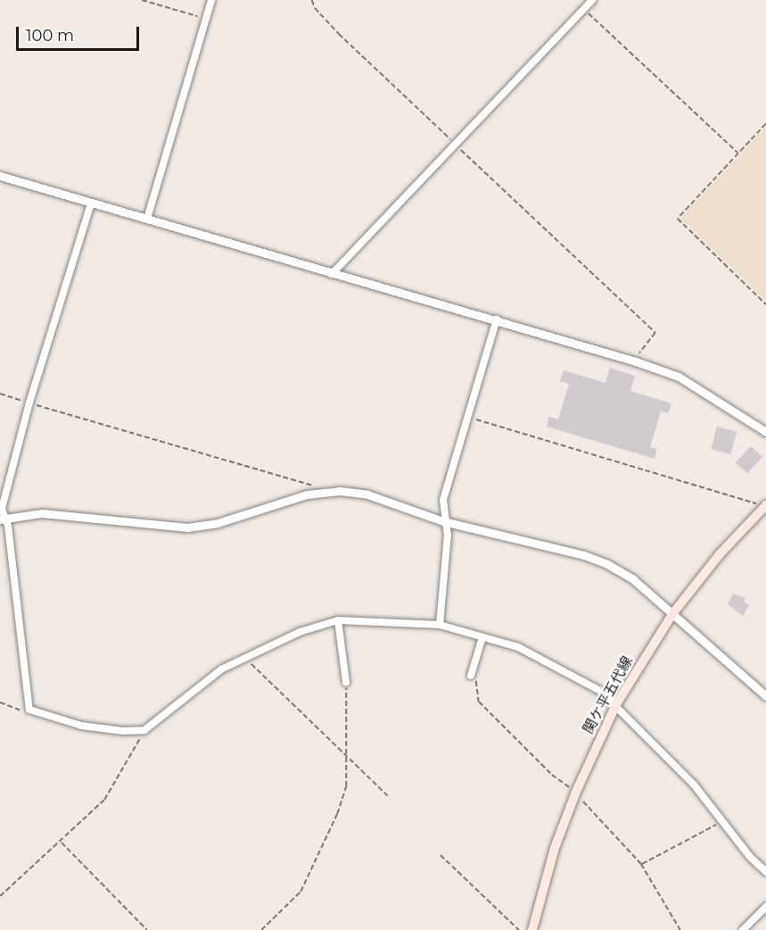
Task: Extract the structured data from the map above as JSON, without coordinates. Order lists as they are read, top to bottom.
{
  "streets": {
    "main road": ["関ケ平五代線"]
  },
  "scale_bar": "100 m"
}
